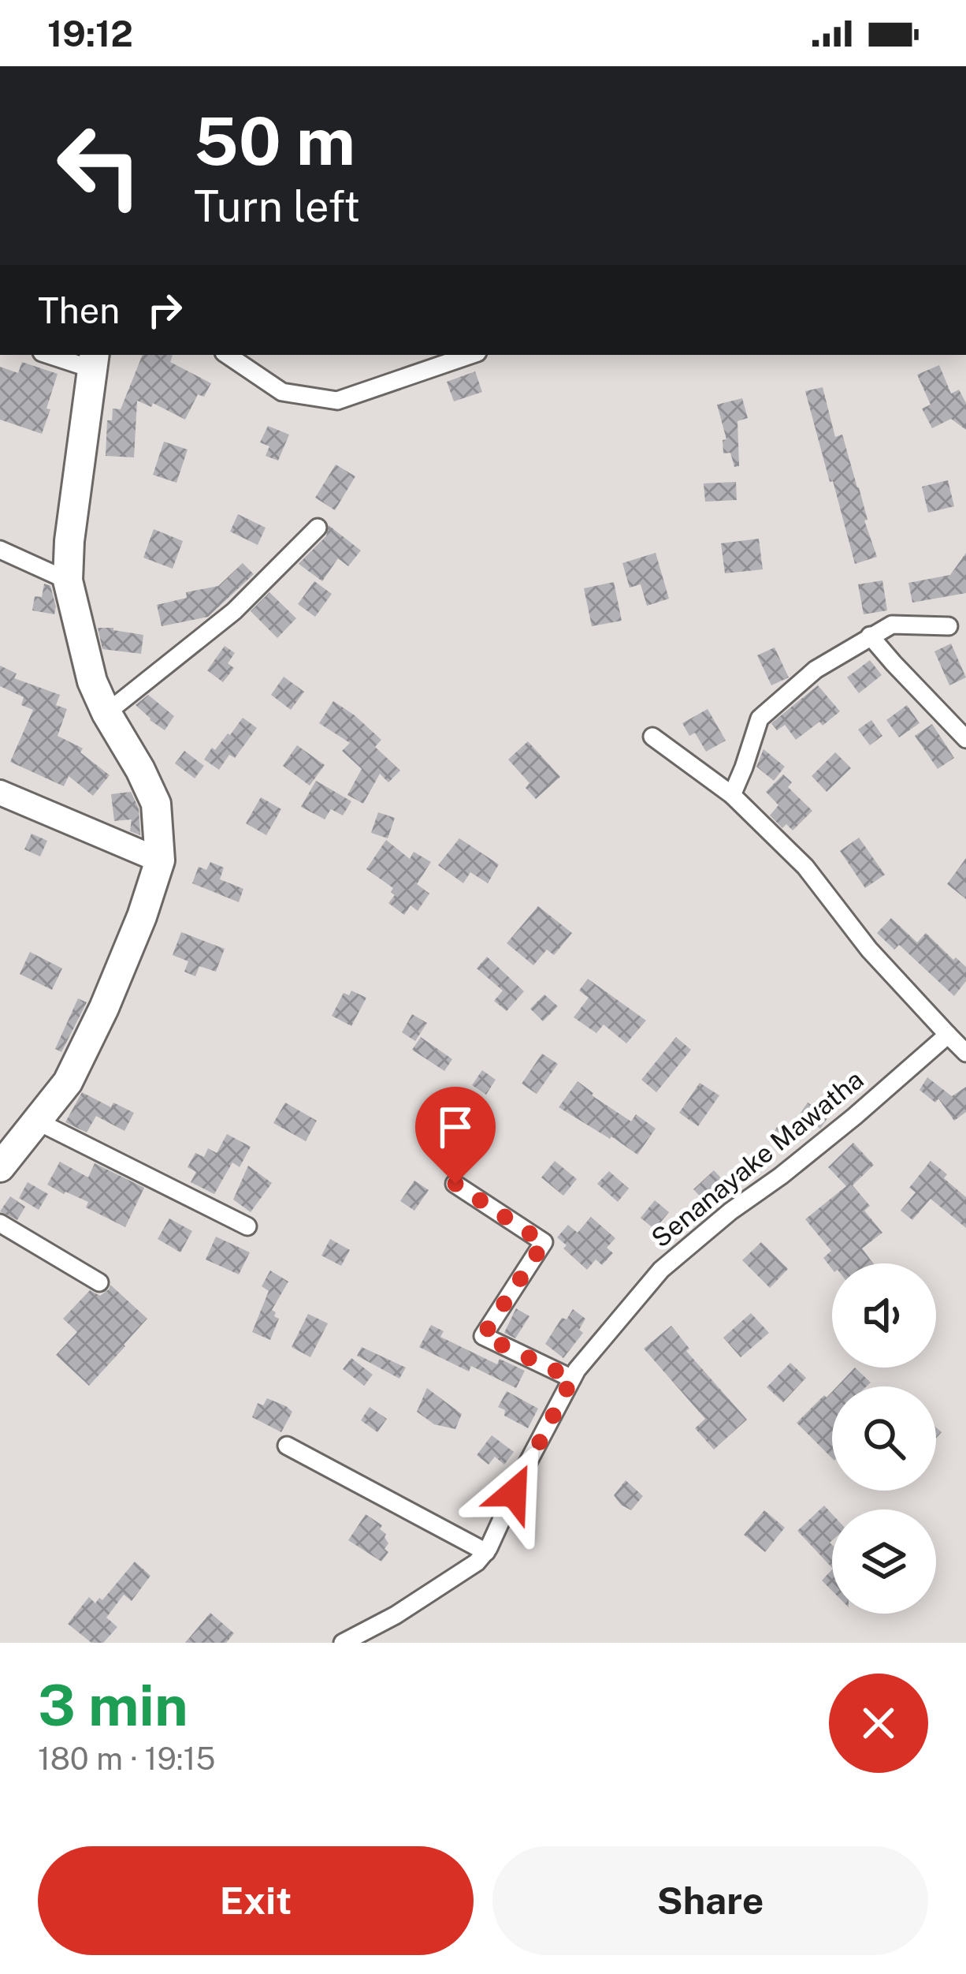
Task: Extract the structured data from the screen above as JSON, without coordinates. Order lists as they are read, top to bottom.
{
  "streets": {
    "street": ["Senanayake Mawatha"]
  },
  "page": {
    "status": "19:12",
    "turn": ["50 m", "Turn left"],
    "then": "Then",
    "heading": ["3 min", "180 m · 19:15"],
    "buttons": ["Exit", "Share"]
  }
}
